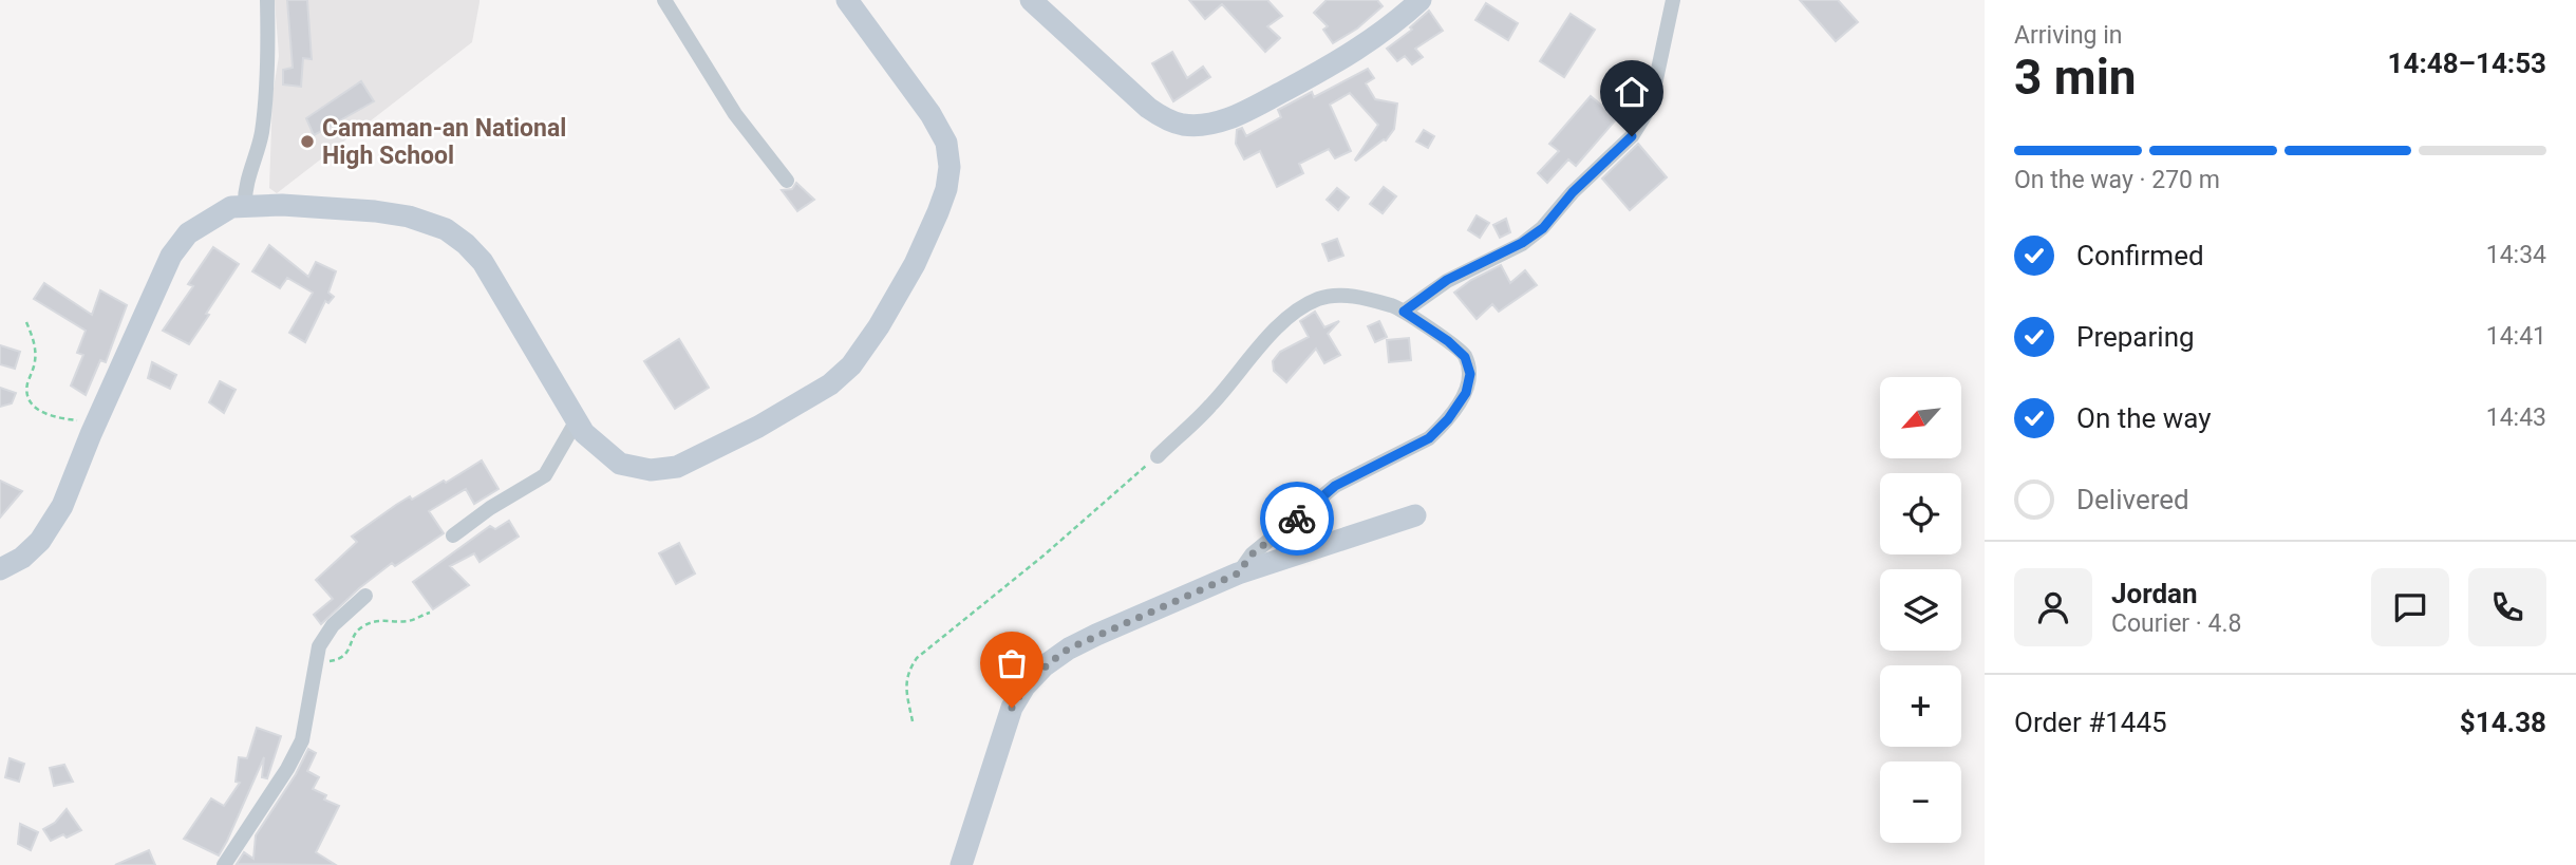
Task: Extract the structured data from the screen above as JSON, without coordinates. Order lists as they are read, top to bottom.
{
  "places": ["Camaman-an National High School"],
  "north": "bottom left",
  "page": {
    "heading": ["3 min", "Arriving in", "14:48–14:53"],
    "panel": [
      "Jordan",
      "Courier · 4.8",
      "Order #1445",
      "$14.38"
    ],
    "bar": "On the way · 270 m",
    "list": [
      ["Confirmed", "14:34"],
      ["Preparing", "14:41"],
      ["On the way", "14:43"],
      "Delivered"
    ],
    "map_buttons": ["+", "−"]
  }
}
